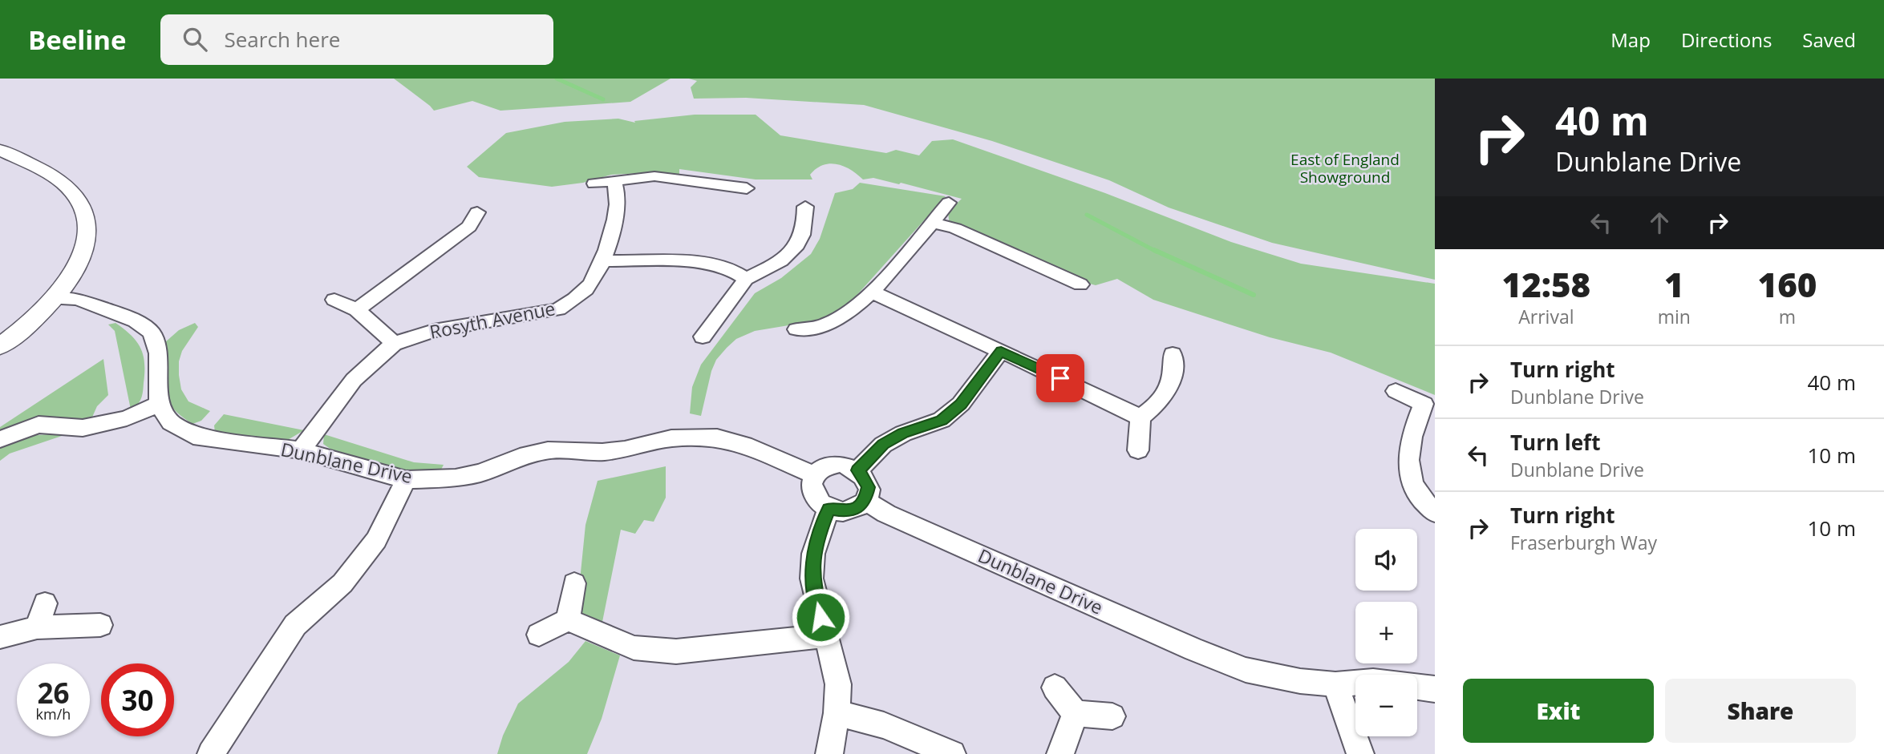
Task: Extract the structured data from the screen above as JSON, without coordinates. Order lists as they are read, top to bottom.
{
  "streets": {
    "street": ["Rosyth Avenue", "Dunblane Drive"]
  },
  "crossings": [
    ["Rosyth Avenue", "Dunblane Drive"]
  ],
  "parks": ["East of England Showground"],
  "page": {
    "header": "Beeline",
    "search": "Search here",
    "nav": ["Map", "Directions", "Saved"],
    "turn": ["40 m", "Dunblane Drive"],
    "eta": [
      "12:58",
      "Arrival",
      "1",
      "min",
      "160",
      "m"
    ],
    "list": [
      {
        "name": "Turn right",
        "note": "Dunblane Drive",
        "value": "40 m"
      },
      {
        "name": "Turn left",
        "note": "Dunblane Drive",
        "value": "10 m"
      },
      {
        "name": "Turn right",
        "note": "Fraserburgh Way",
        "value": "10 m"
      }
    ],
    "map_buttons": ["+", "−"],
    "speed": "26 km/h",
    "limit": "30",
    "buttons": ["Exit", "Share"]
  }
}
